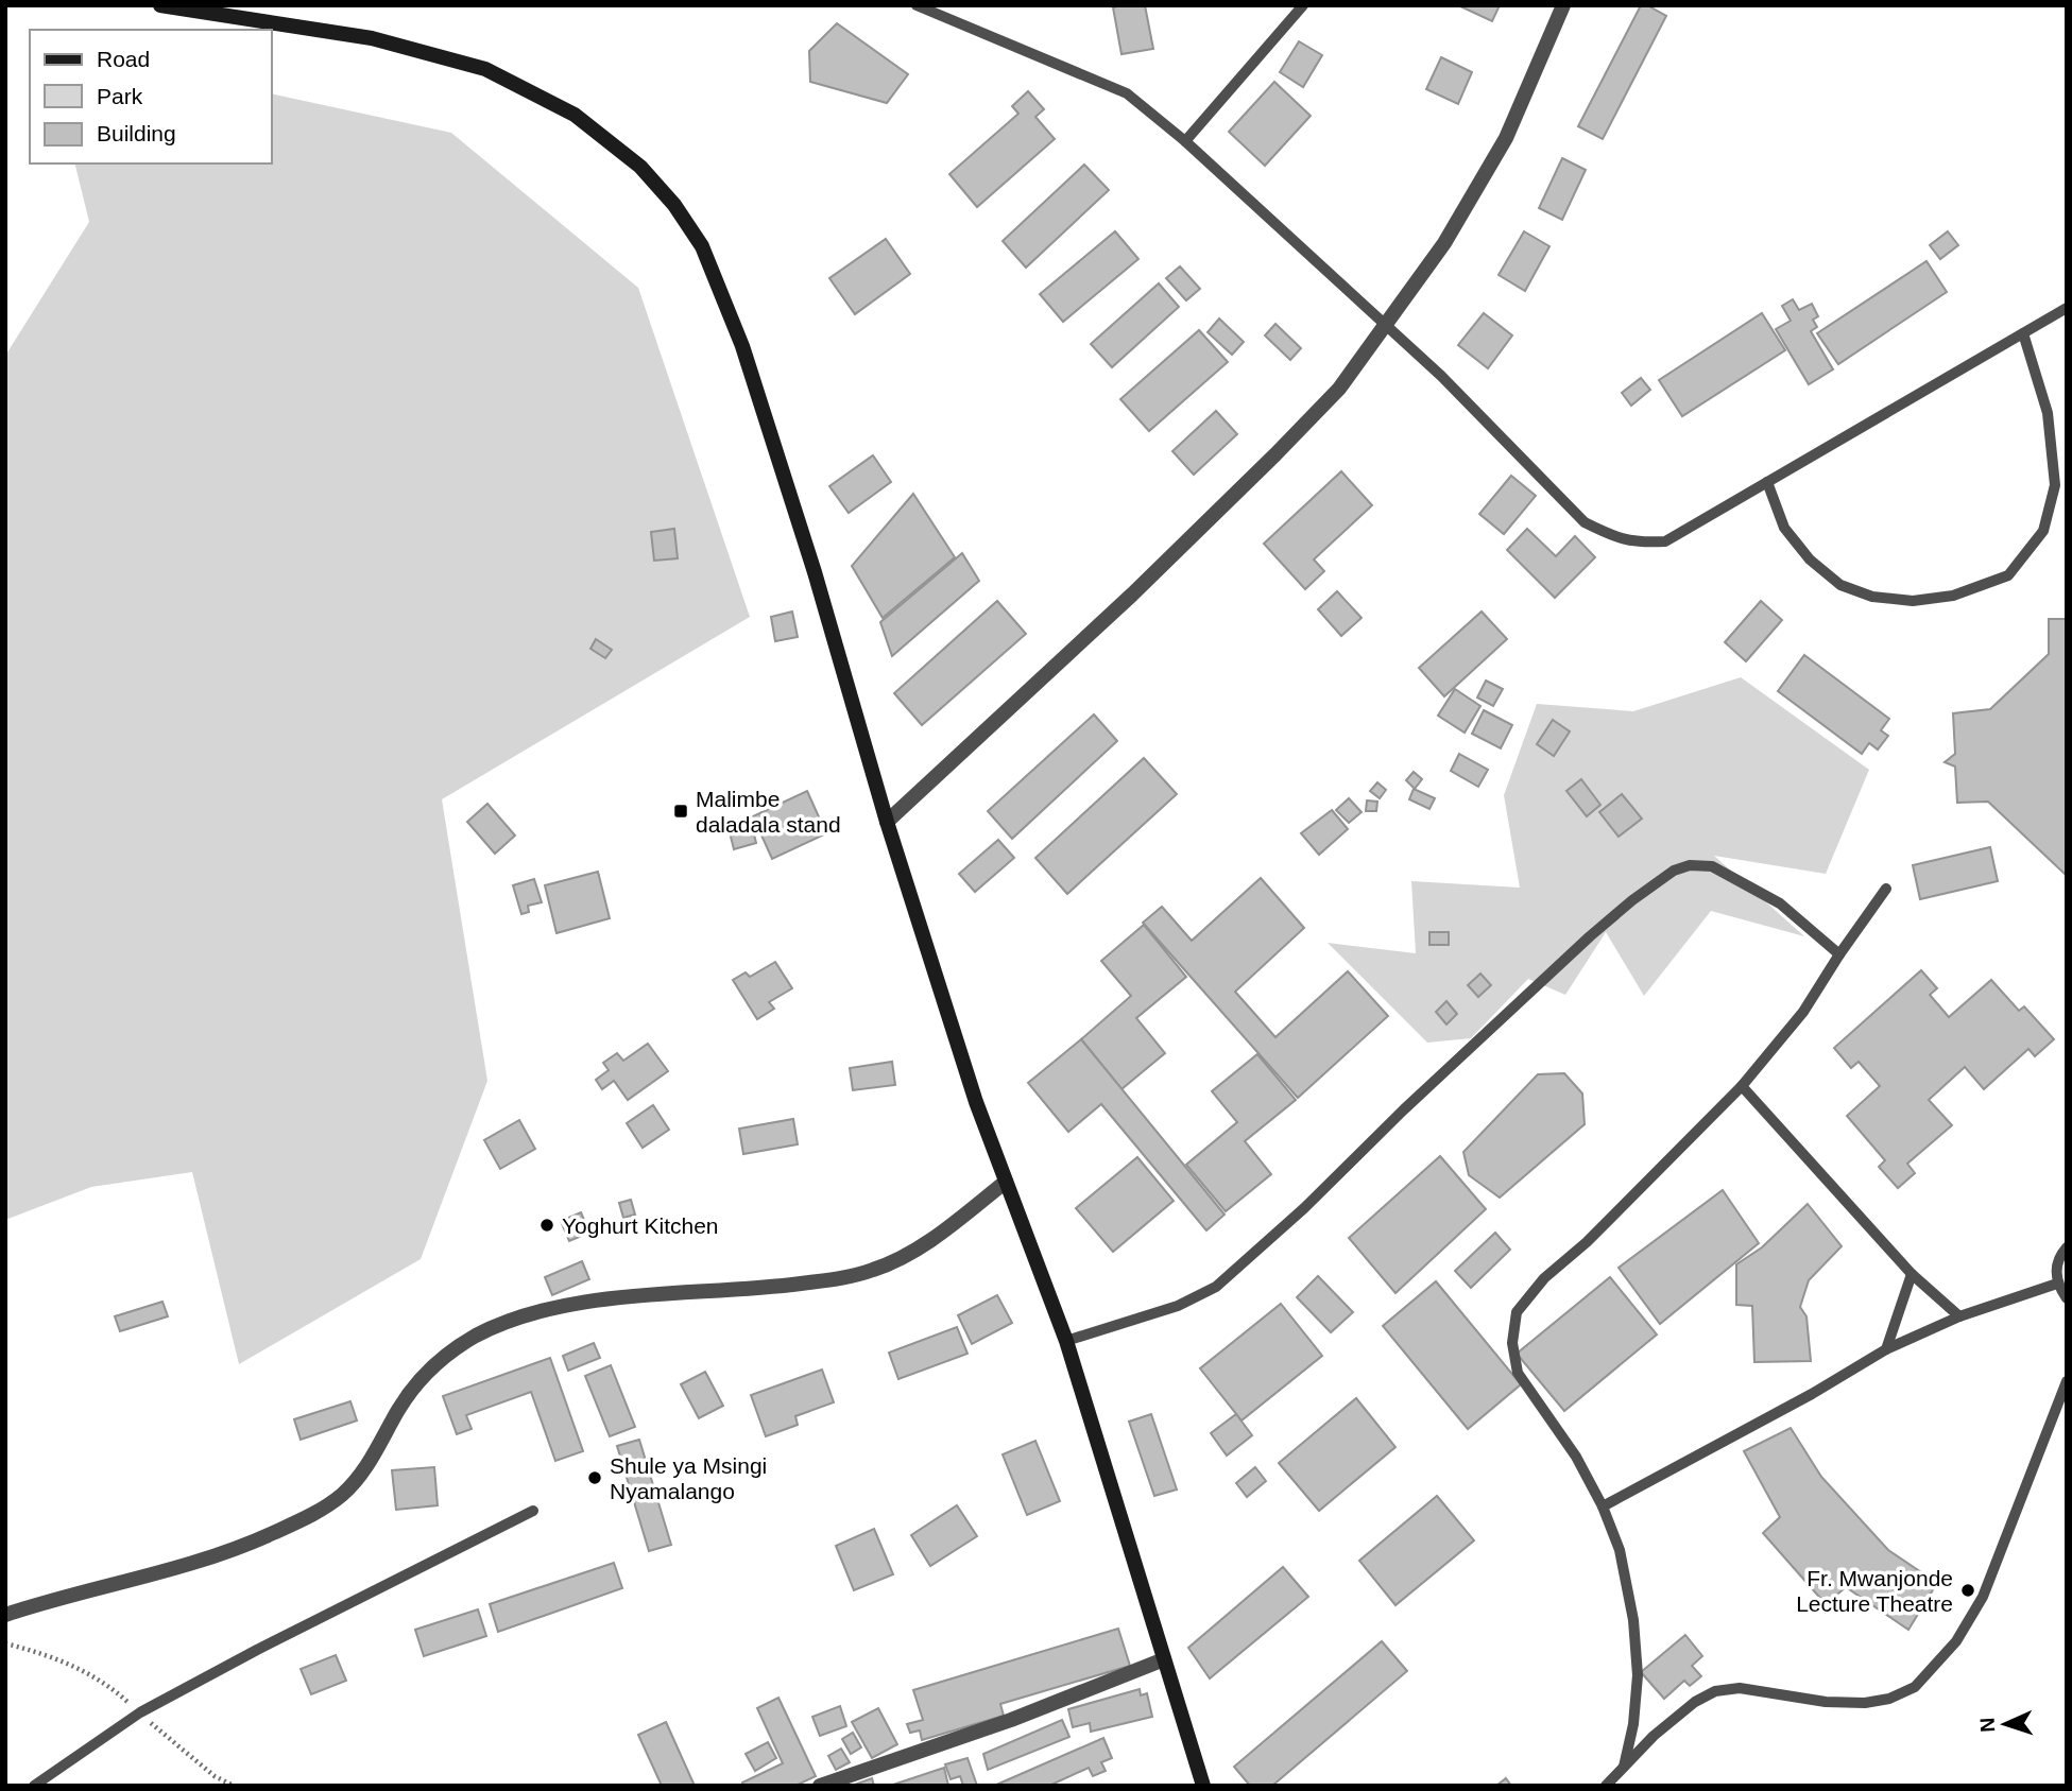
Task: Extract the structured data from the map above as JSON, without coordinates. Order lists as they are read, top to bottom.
{
  "places": {
    "transit": ["Malimbe daladala stand"],
    "other": ["Yoghurt Kitchen", "Shule ya Msingi Nyamalango", "Fr. Mwanjonde Lecture Theatre"]
  },
  "legend": ["Road", "Park", "Building"],
  "north": "left"
}
